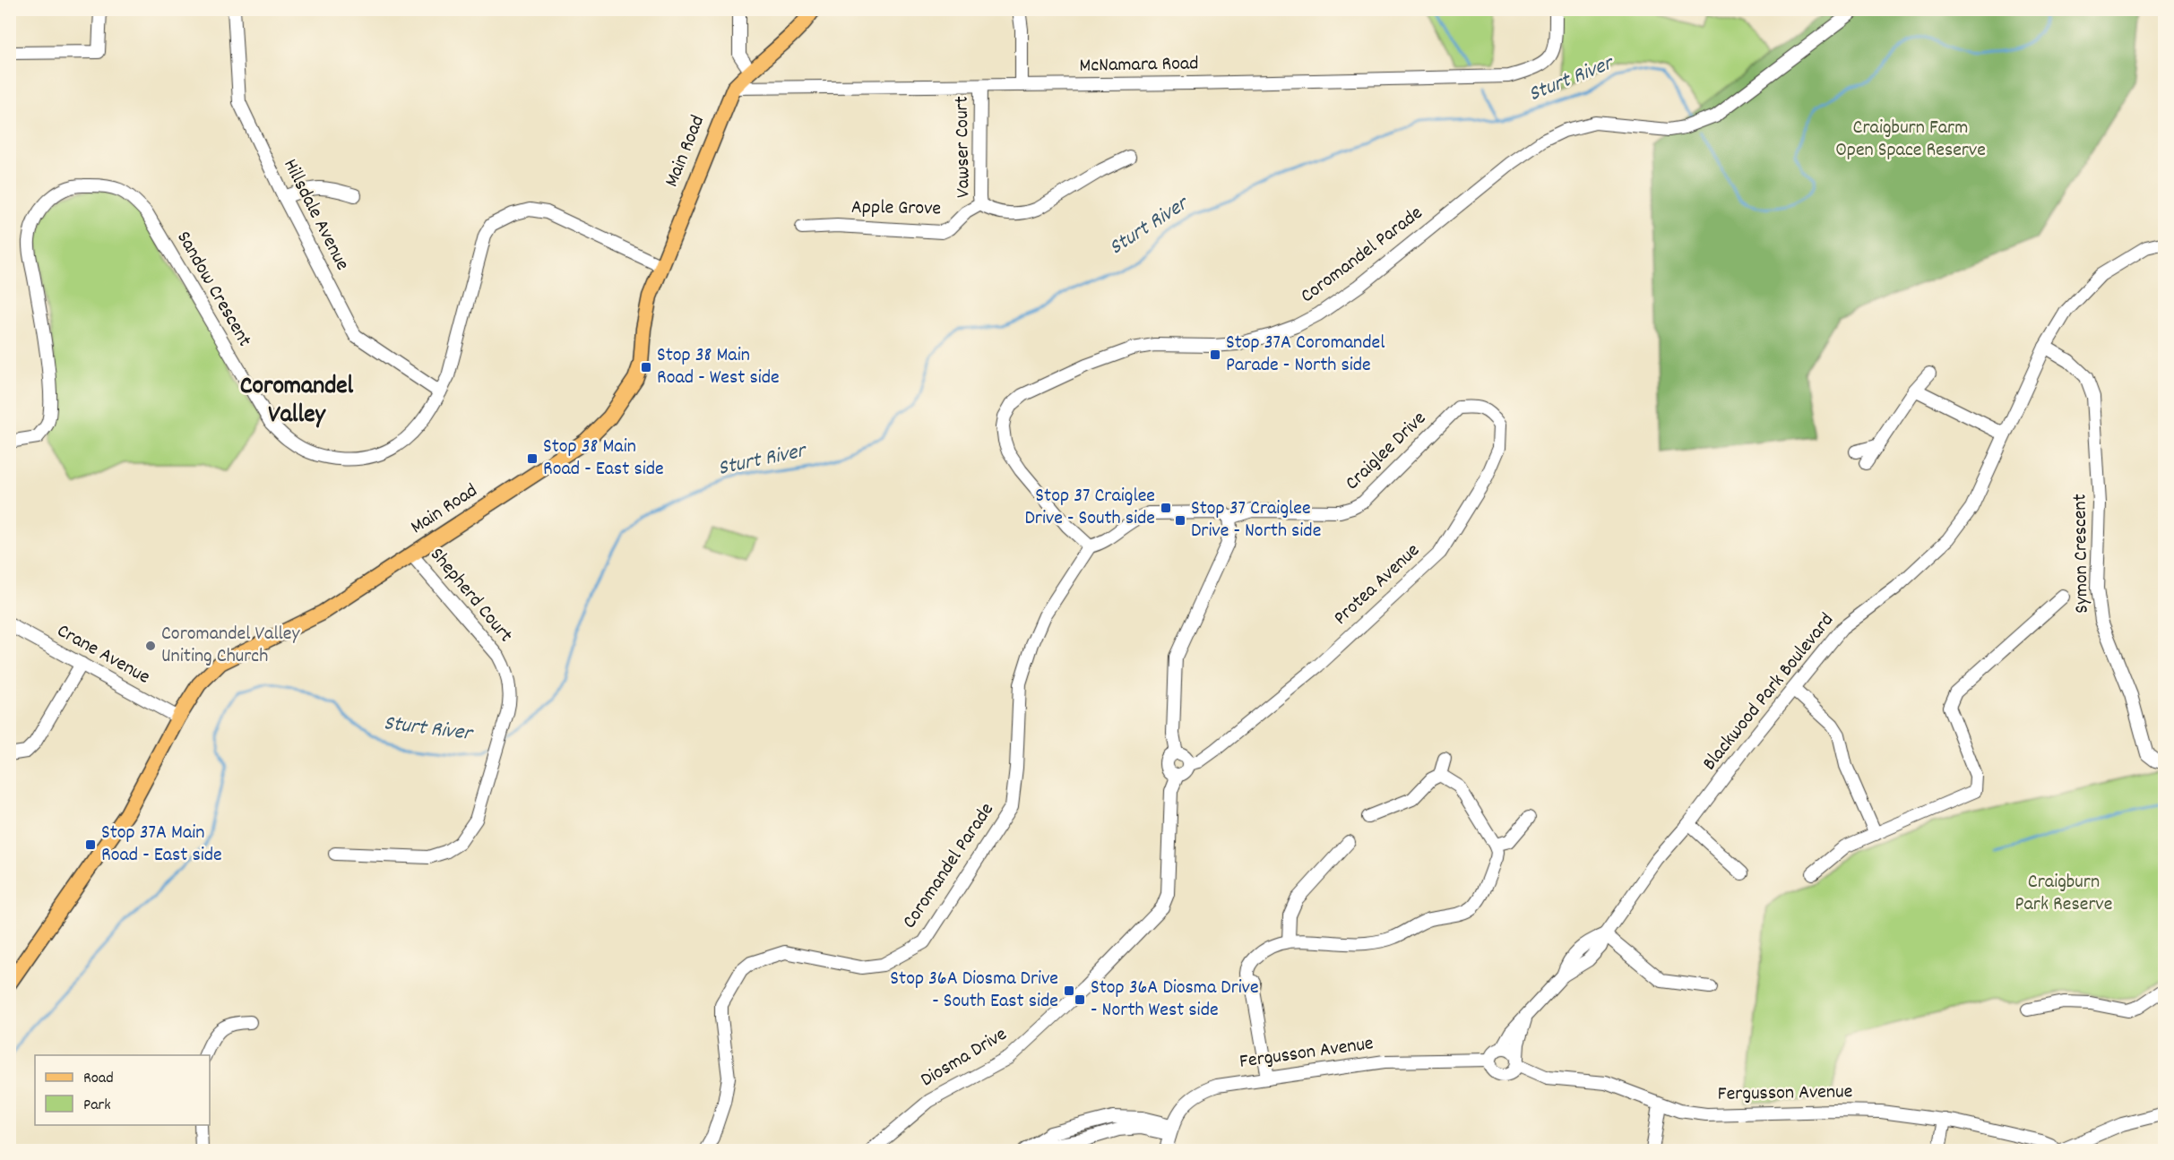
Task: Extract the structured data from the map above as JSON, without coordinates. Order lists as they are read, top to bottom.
{
  "streets": {
    "main road": ["Main Road"],
    "street": [
      "McNamara Road",
      "Vawser Court",
      "Apple Grove",
      "Hillsdale Avenue",
      "Coromandel Parade",
      "Sandow Crescent",
      "Craiglee Drive",
      "Symon Crescent",
      "Protea Avenue",
      "Shepherd Court",
      "Crane Avenue",
      "Blackwood Park Boulevard",
      "Fergusson Avenue",
      "Diosma Drive"
    ]
  },
  "crossings": [
    ["McNamara Road", "Vawser Court"],
    ["McNamara Road", "Main Road"],
    ["Vawser Court", "Apple Grove"],
    ["Main Road", "Sandow Crescent"],
    ["Main Road", "Shepherd Court"],
    ["Main Road", "Crane Avenue"],
    ["Hillsdale Avenue", "Sandow Crescent"],
    ["Coromandel Parade", "Craiglee Drive"],
    ["Craiglee Drive", "Protea Avenue"],
    ["Symon Crescent", "Blackwood Park Boulevard"],
    ["Protea Avenue", "Diosma Drive"],
    ["Blackwood Park Boulevard", "Fergusson Avenue"]
  ],
  "districts": ["Coromandel Valley"],
  "water": ["Sturt River"],
  "parks": ["Craigburn Farm Open Space Reserve", "Craigburn Park Reserve"],
  "places": {
    "transit": [
      "Stop 37A Coromandel Parade - North side",
      "Stop 38 Main Road - West side",
      "Stop 38 Main Road - East side",
      "Stop 37 Craiglee Drive - South side",
      "Stop 37 Craiglee Drive - North side",
      "Stop 37A Main Road - East side",
      "Stop 36A Diosma Drive - South East side",
      "Stop 36A Diosma Drive - North West side"
    ],
    "other": ["Coromandel Valley Uniting Church"]
  },
  "legend": ["Road", "Park"]
}
